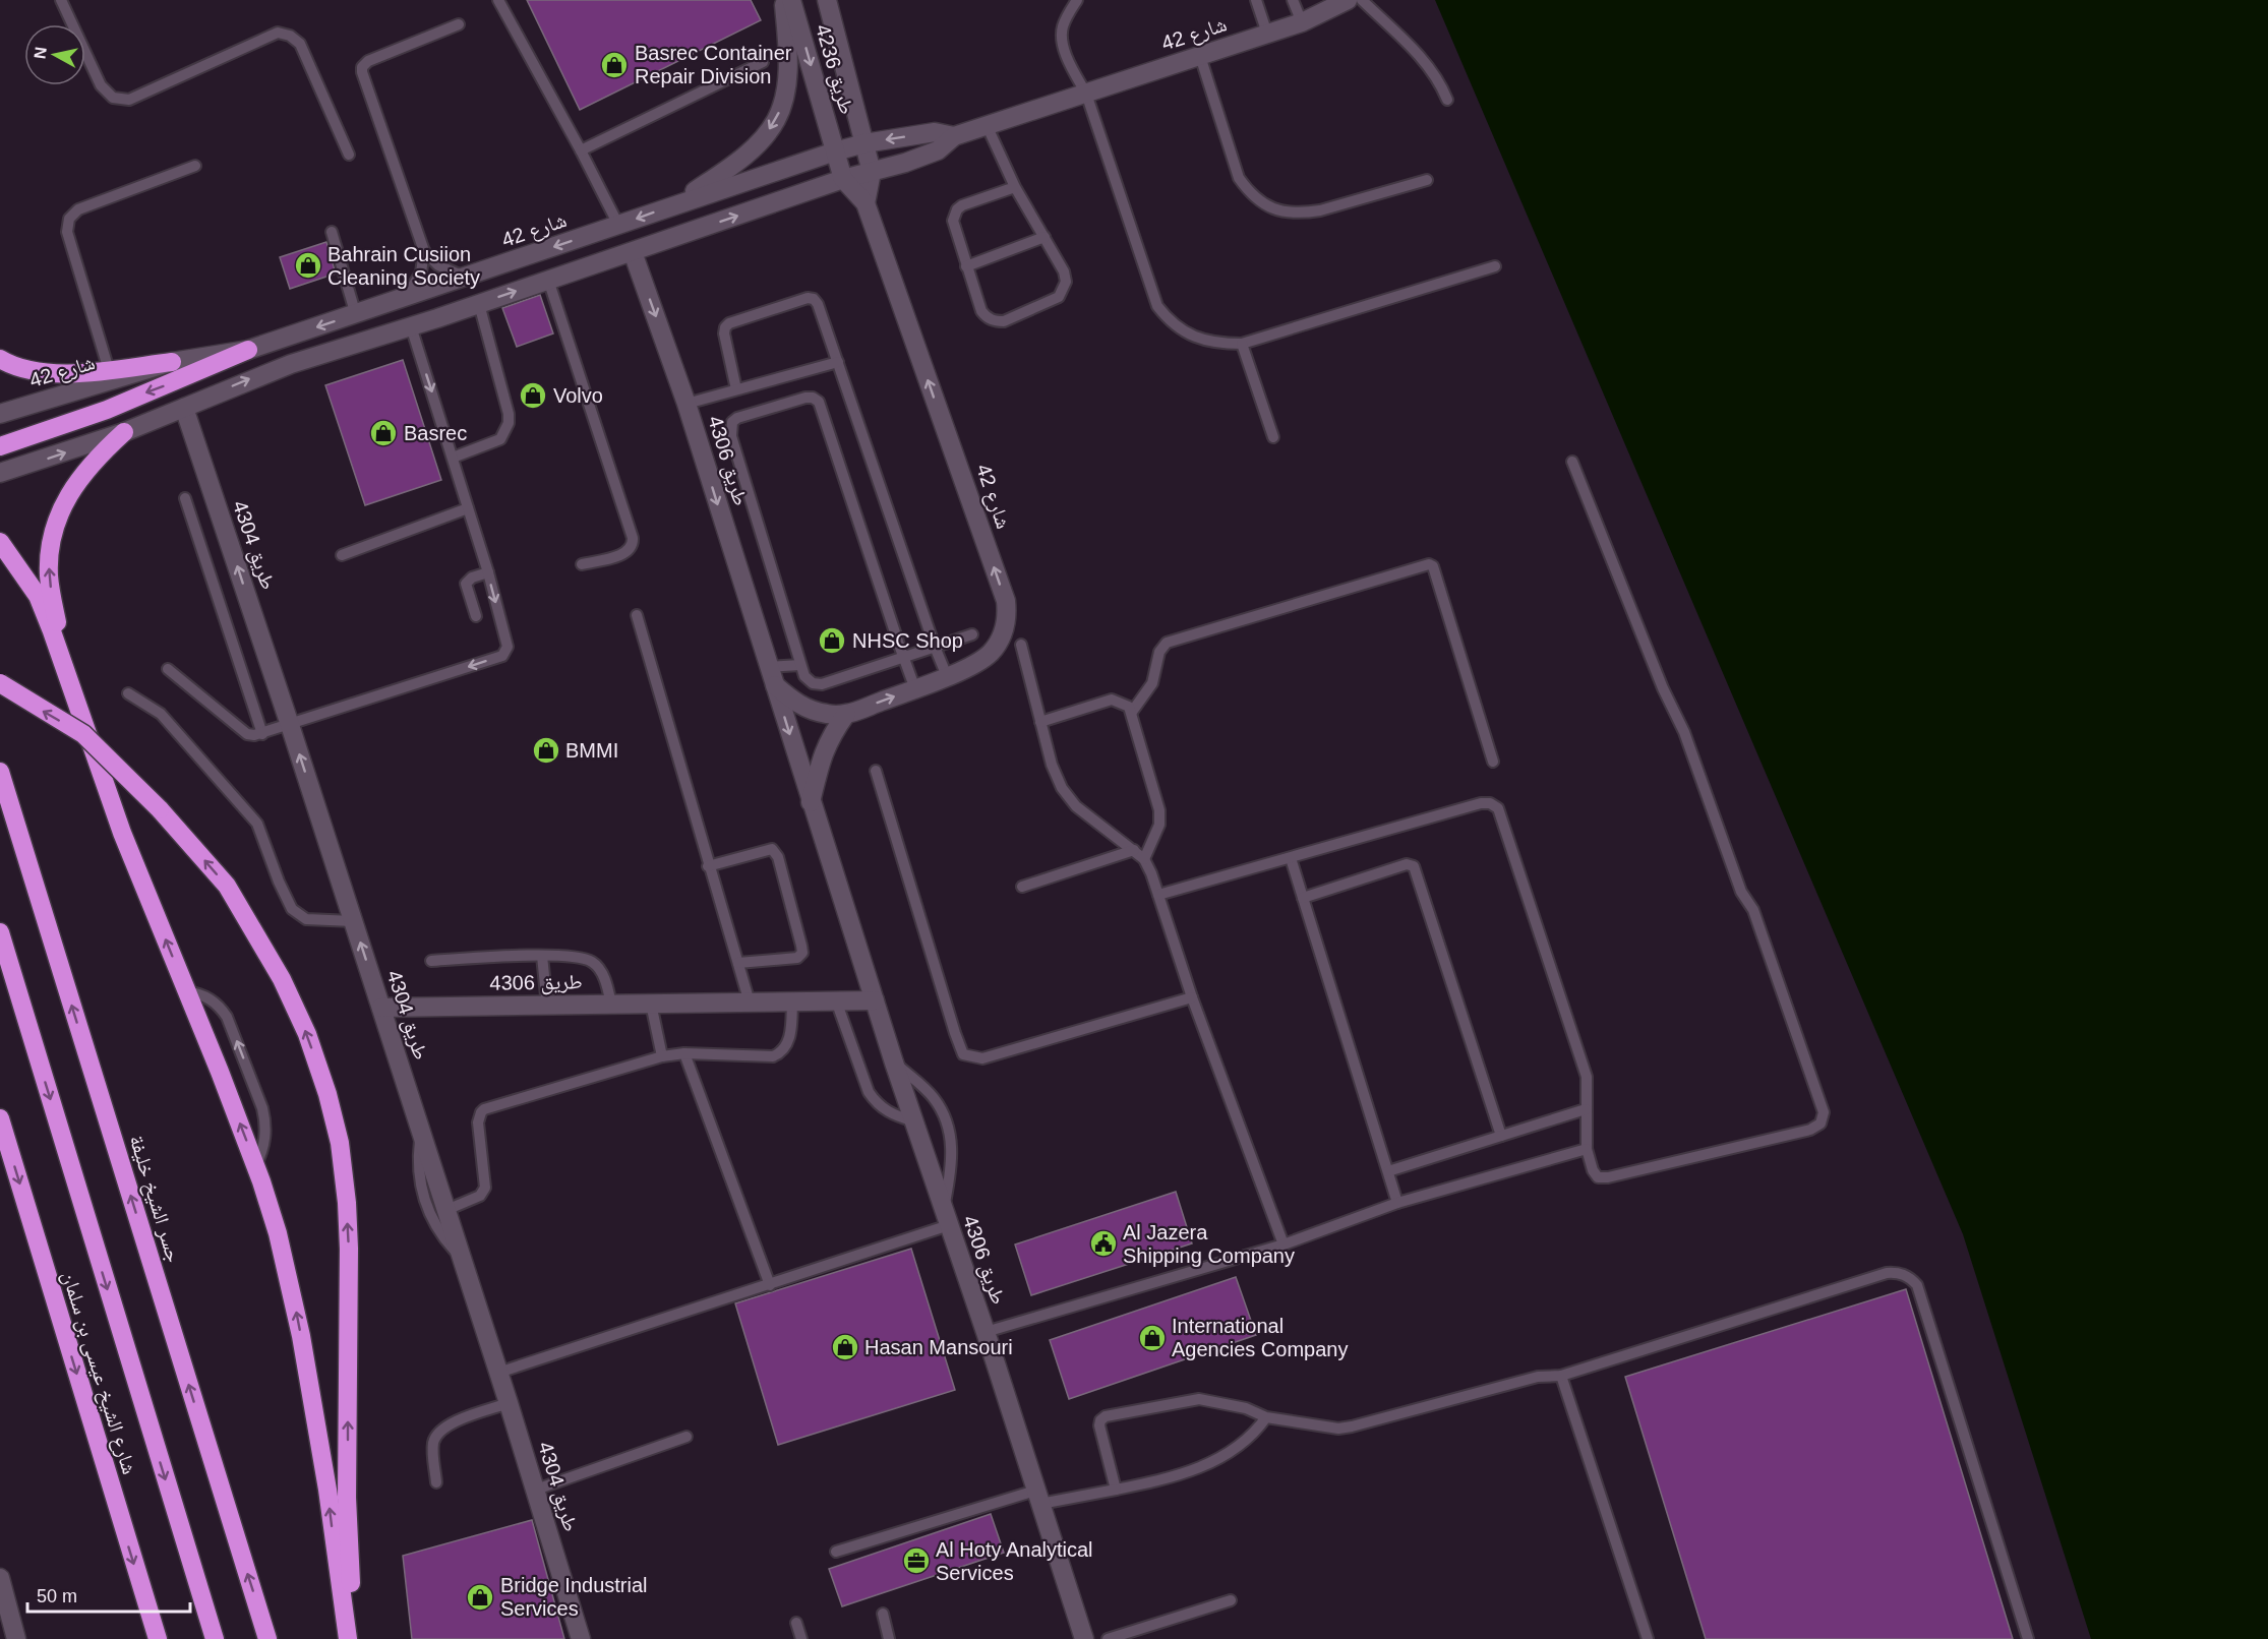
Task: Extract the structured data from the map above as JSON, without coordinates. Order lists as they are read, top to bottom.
{
  "streets": {
    "highway": ["جسر الشيخ خليفة", "شارع الشيخ عيسى بن سلمان"],
    "street": [
      "شارع 42",
      "طريق 4236",
      "طريق 4306",
      "طريق 4304"
    ]
  },
  "crossings": [
    ["شارع 42", "طريق 4236"],
    ["شارع 42", "طريق 4306"],
    ["شارع 42", "طريق 4304"],
    ["طريق 4306", "طريق 4304"]
  ],
  "one_way": ["طريق 4304"],
  "places": {
    "shop": [
      "Basrec Container Repair Division",
      "Bahrain Cusiion Cleaning Society",
      "Volvo",
      "Basrec",
      "NHSC Shop",
      "BMMI",
      "International Agencies Company",
      "Hasan Mansouri",
      "Bridge Industrial Services"
    ],
    "public building": ["Al Jazera Shipping Company"],
    "office": ["Al Hoty Analytical Services"]
  },
  "scale_bar": "50 m",
  "north": "left"
}
